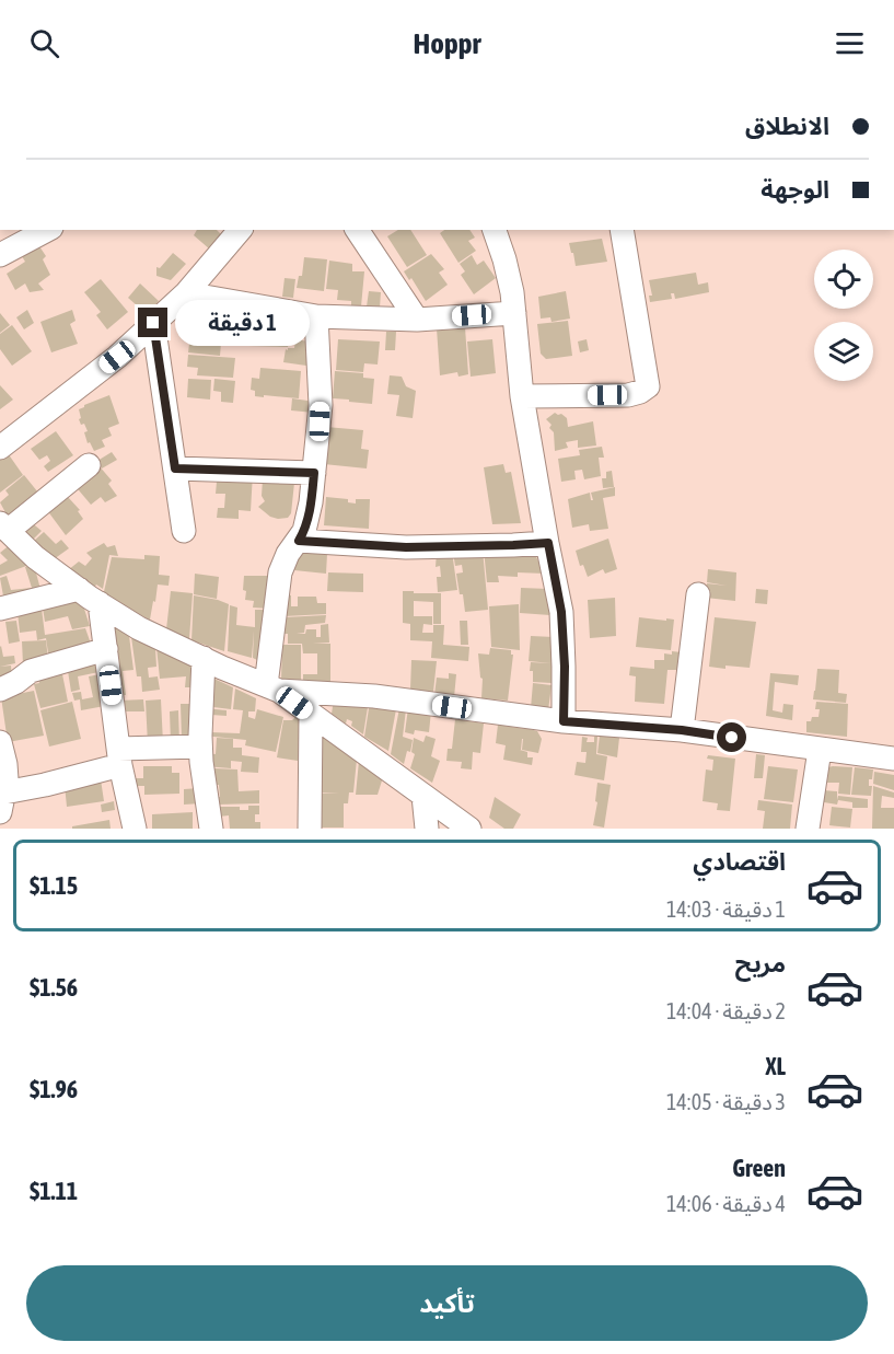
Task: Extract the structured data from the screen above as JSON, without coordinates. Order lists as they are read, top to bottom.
{
  "page": {
    "header": "Hoppr",
    "banner": ["الانطلاق", "الوجهة"],
    "bubble": "1 دقيقة",
    "list": [
      {
        "name": "اقتصادي",
        "note": "1 دقيقة · 14:03",
        "value": "$1.15"
      },
      {
        "name": "مريح",
        "note": "2 دقيقة · 14:04",
        "value": "$1.56"
      },
      {
        "name": "XL",
        "note": "3 دقيقة · 14:05",
        "value": "$1.96"
      },
      {
        "name": "Green",
        "note": "4 دقيقة · 14:06",
        "value": "$1.11"
      }
    ],
    "buttons": "تأكيد"
  }
}
